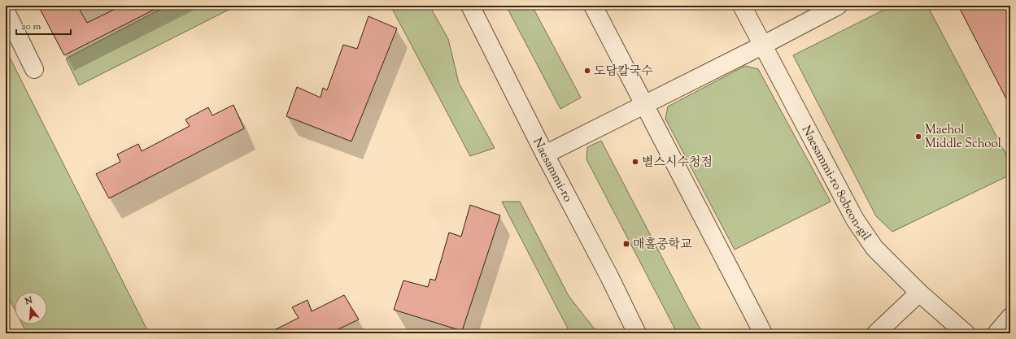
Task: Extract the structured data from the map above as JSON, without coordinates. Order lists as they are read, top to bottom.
{
  "streets": {
    "street": ["Naesammi-ro", "Naesammi-ro 80beon-gil"]
  },
  "places": {
    "other": ["도담칼국수", "Maehol Middle School", "별스시수청점"],
    "transit": ["매홀중학교"]
  },
  "scale_bar": "20 m",
  "north": "top"
}
